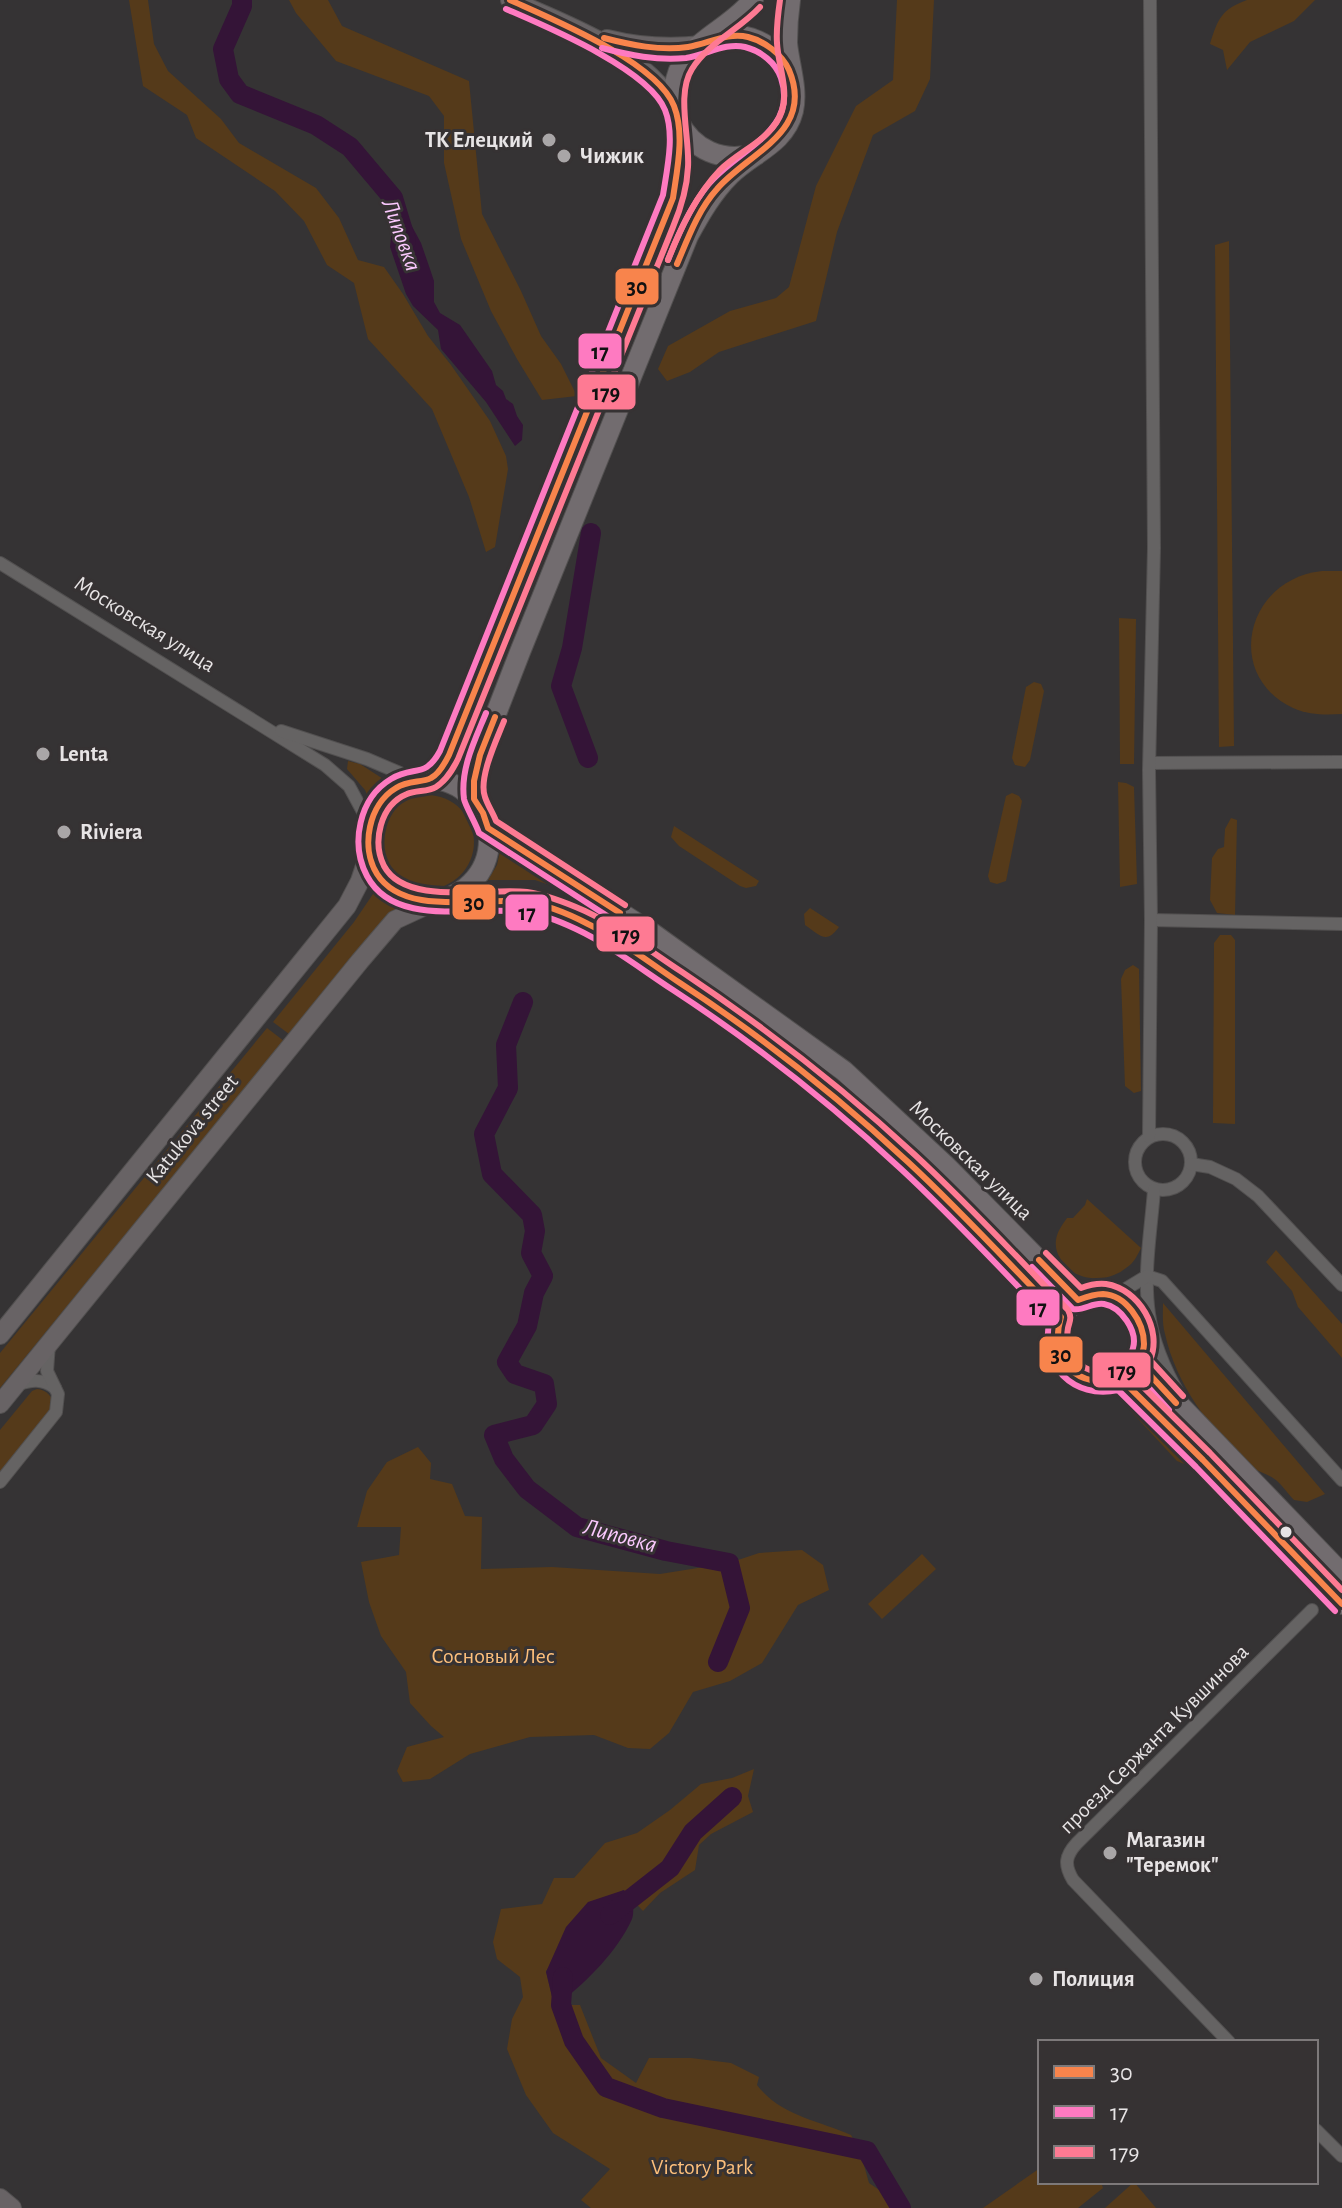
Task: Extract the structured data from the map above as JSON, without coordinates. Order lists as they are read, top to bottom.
{
  "streets": {
    "main road": ["Московская улица", "Katukova street"],
    "street": ["проезд Сержанта Кувшинова"]
  },
  "crossings": [
    ["Московская улица", "Katukova street"]
  ],
  "water": ["Липовка"],
  "parks": ["Сосновый Лес", "Victory Park"],
  "places": [
    "ТК Елецкий",
    "Чижик",
    "Lenta",
    "Riviera",
    "Магазин \"Теремок\"",
    "Полиция"
  ],
  "lines": ["transit line 30", "transit line 179", "transit line 17"],
  "legend": ["30", "17", "179"]
}
